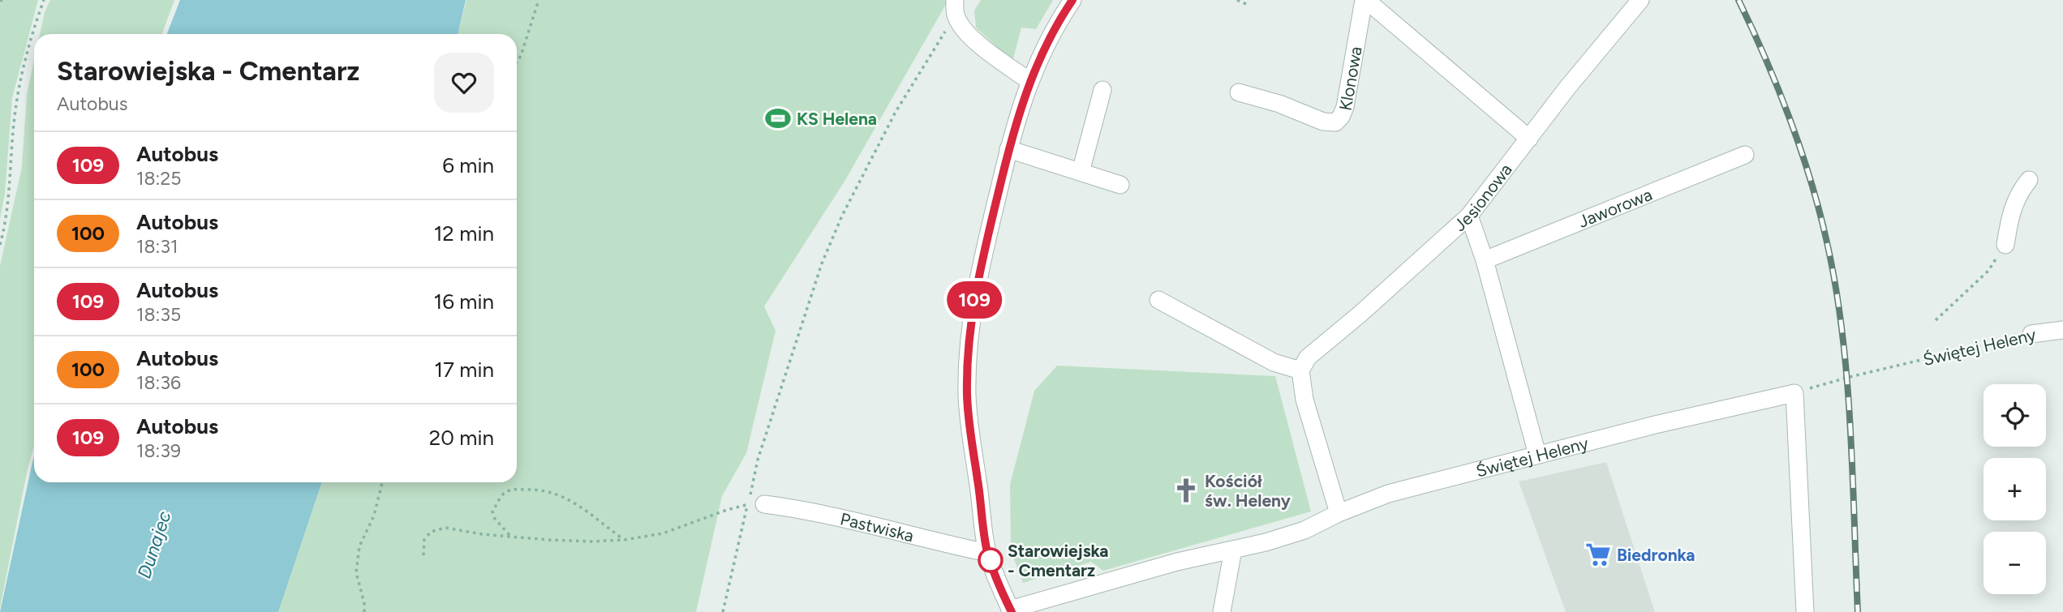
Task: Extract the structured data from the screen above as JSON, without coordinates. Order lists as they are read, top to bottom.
{
  "streets": {
    "street": [
      "Klonowa",
      "Jesionowa",
      "Jaworowa",
      "Świętej Heleny",
      "Pastwiska"
    ]
  },
  "water": ["Dunajec"],
  "places": {
    "sports": ["KS Helena"],
    "church": ["Kościół św. Heleny"],
    "supermarket": ["Biedronka"],
    "other": ["Starowiejska - Cmentarz"]
  },
  "lines": ["bus line 109"],
  "page": {
    "on_map": "109",
    "heading": ["Starowiejska - Cmentarz", "Autobus"],
    "list": [
      {
        "mark": "109",
        "name": "Autobus",
        "note": "18:25",
        "value": "6 min"
      },
      {
        "mark": "100",
        "name": "Autobus",
        "note": "18:31",
        "value": "12 min"
      },
      {
        "mark": "109",
        "name": "Autobus",
        "note": "18:35",
        "value": "16 min"
      },
      {
        "mark": "100",
        "name": "Autobus",
        "note": "18:36",
        "value": "17 min"
      },
      {
        "mark": "109",
        "name": "Autobus",
        "note": "18:39",
        "value": "20 min"
      }
    ],
    "map_buttons": ["+", "−"]
  }
}
